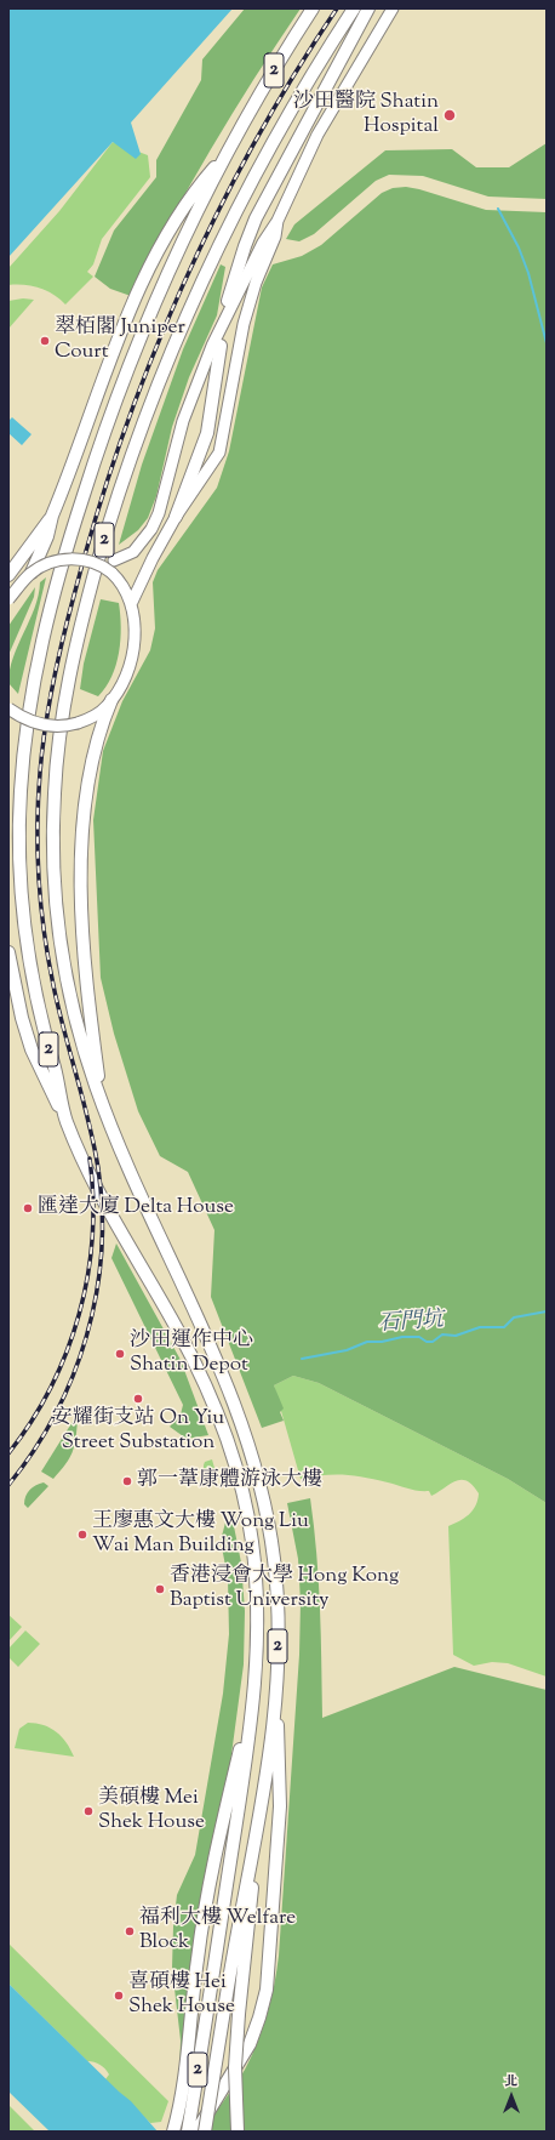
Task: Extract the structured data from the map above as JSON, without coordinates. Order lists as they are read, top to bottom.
{
  "streets": {
    "highway": ["2"]
  },
  "water": ["石門坑"],
  "places": [
    "沙田醫院 Shatin Hospital",
    "翠栢閣 Juniper Court",
    "匯達大廈 Delta House",
    "沙田運作中心 Shatin Depot",
    "安耀街支站 On Yiu Street Substation",
    "郭一葦康體游泳大樓",
    "王廖惠文大樓 Wong Liu Wai Man Building",
    "香港浸會大學 Hong Kong Baptist University",
    "美碩樓 Mei Shek House",
    "福利大樓 Welfare Block",
    "喜碩樓 Hei Shek House"
  ],
  "north": "top"
}
